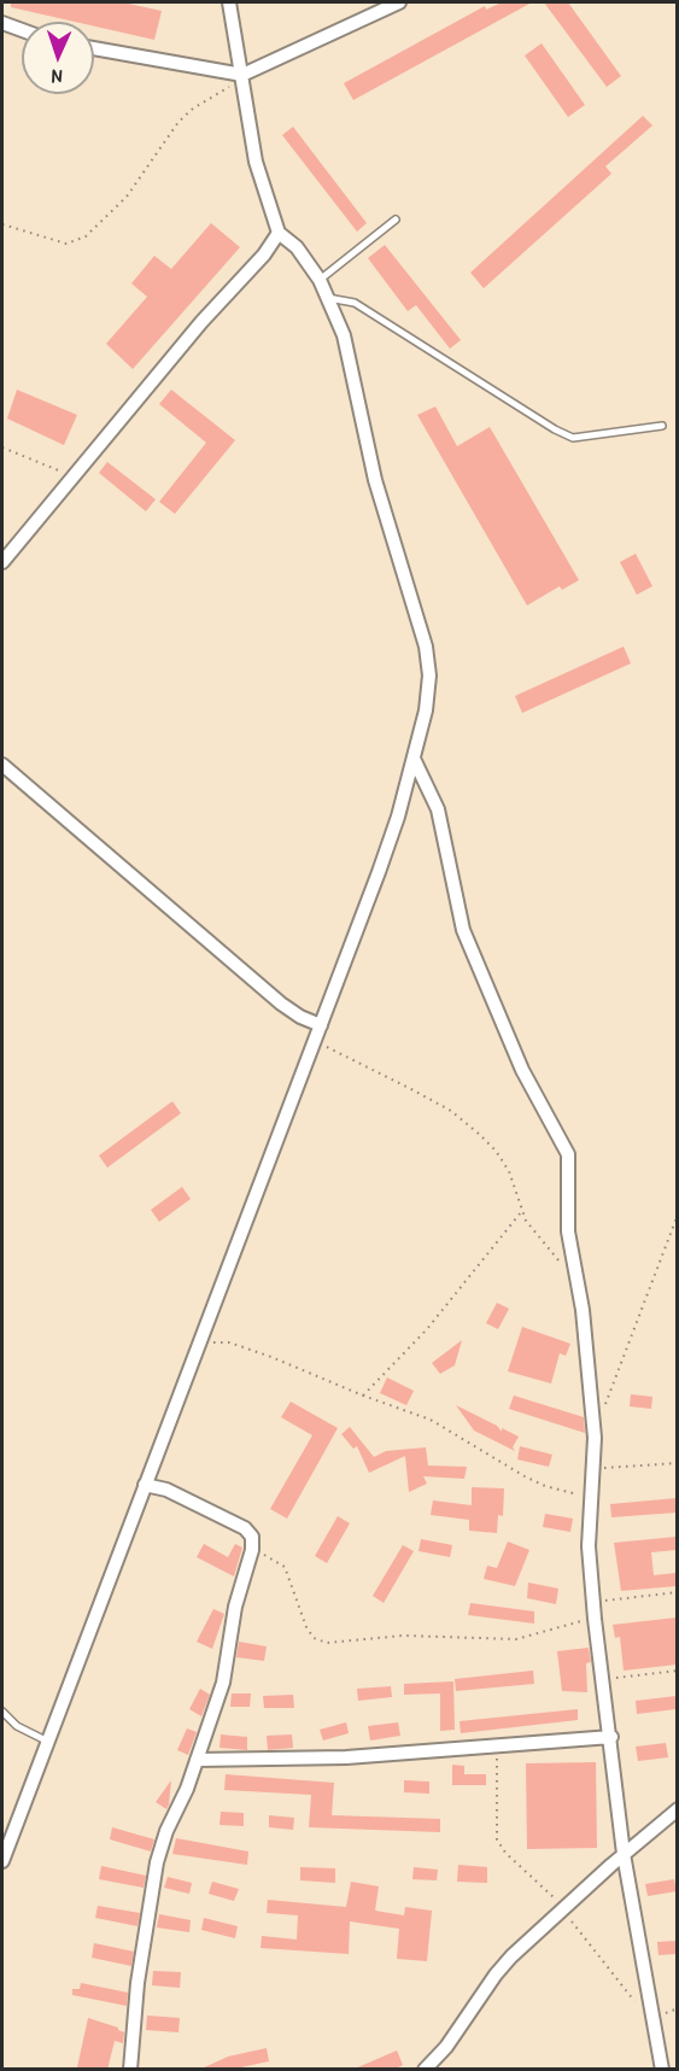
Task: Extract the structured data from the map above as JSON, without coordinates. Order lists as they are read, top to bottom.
{
  "north": "bottom"
}
